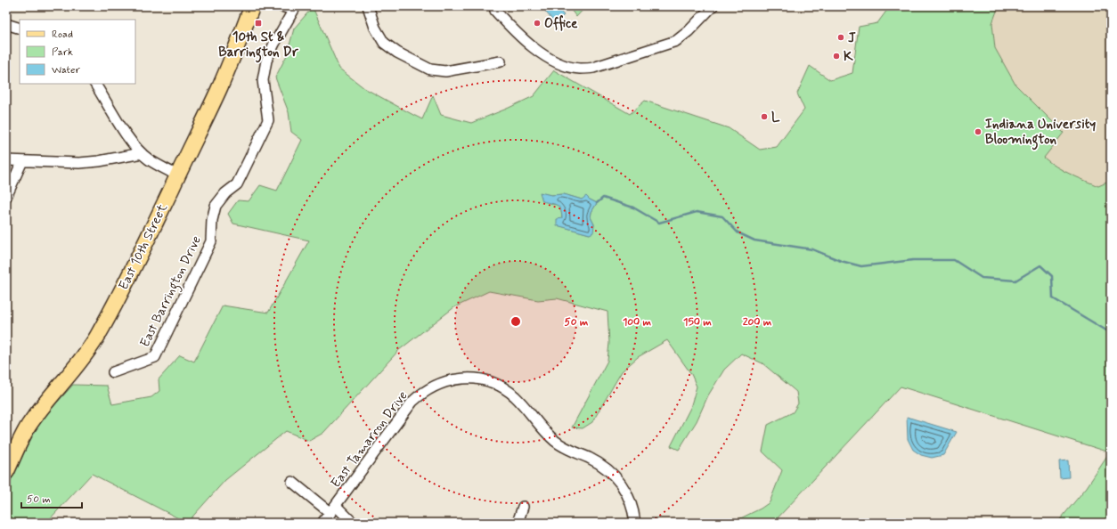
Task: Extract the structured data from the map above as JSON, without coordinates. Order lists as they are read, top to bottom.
{
  "streets": {
    "main road": ["East 10th Street"],
    "street": ["East Barrington Drive", "East Tamarron Drive"]
  },
  "places": {
    "transit": ["10th St & Barrington Dr"],
    "other": [
      "Office",
      "J",
      "K",
      "L",
      "Indiana University Bloomington"
    ]
  },
  "legend": ["Road", "Park", "Water"],
  "scale_bar": "50 m",
  "rings": [
    "50 m",
    "100 m",
    "150 m",
    "200 m"
  ]
}
